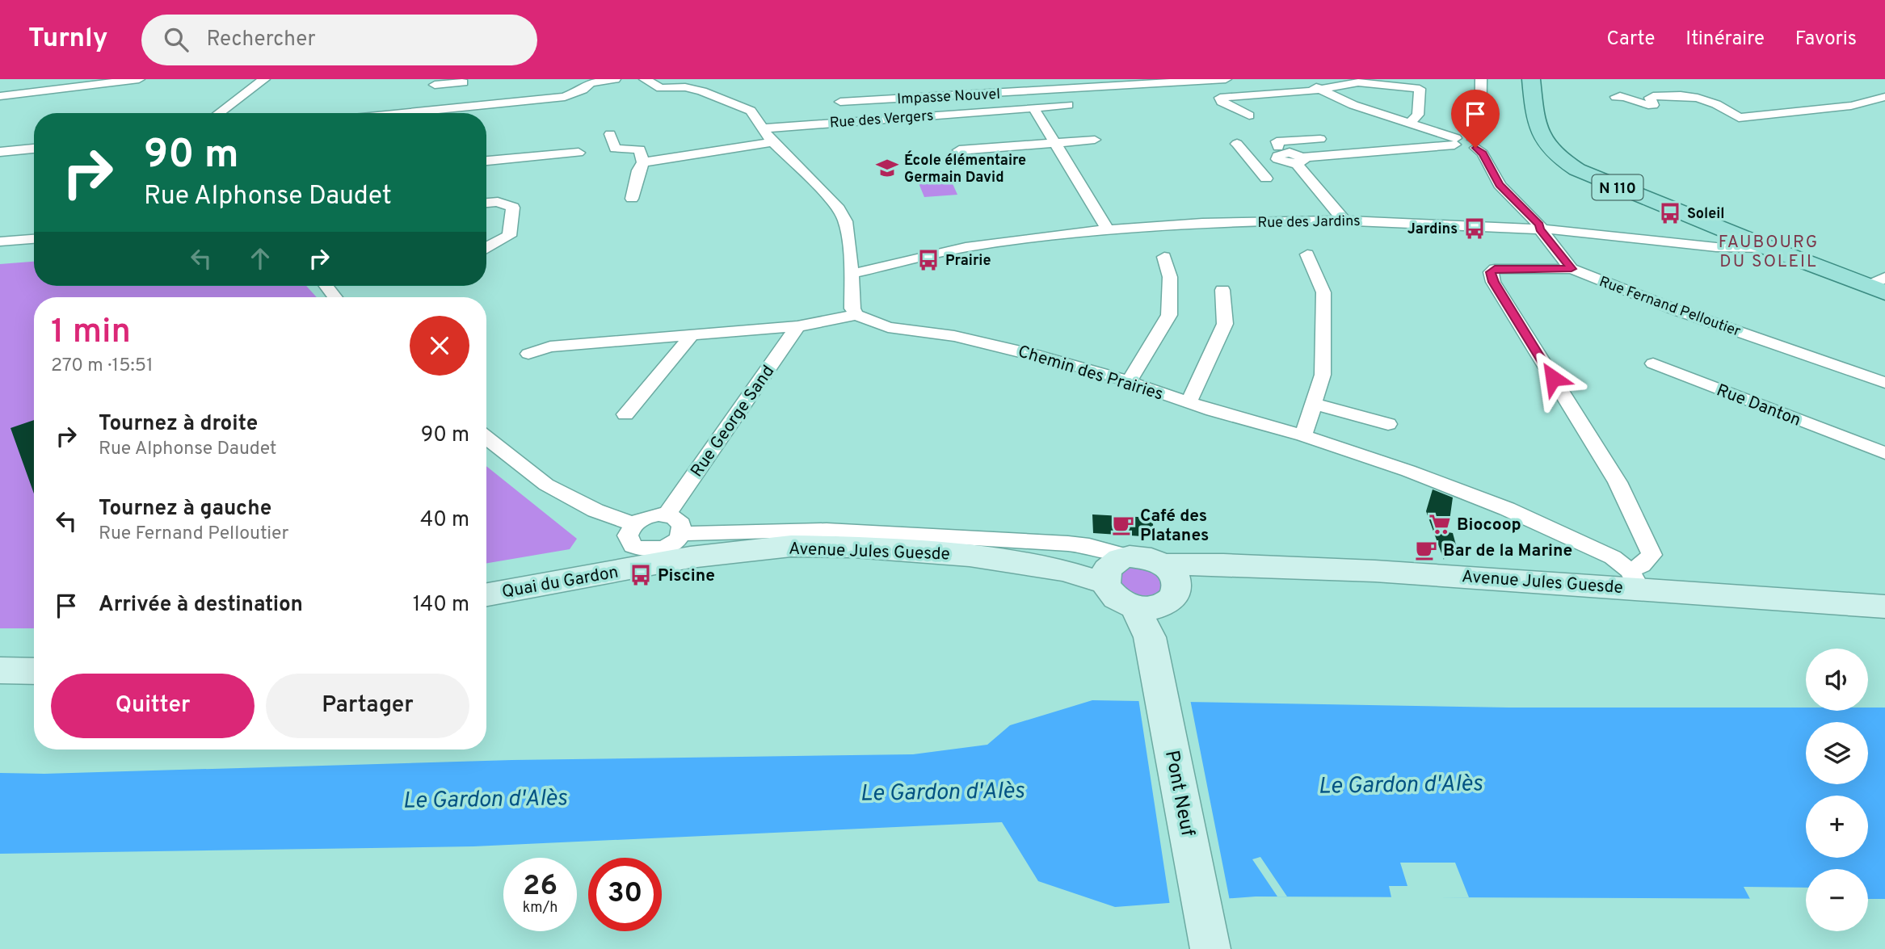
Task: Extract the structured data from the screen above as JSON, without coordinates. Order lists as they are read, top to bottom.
{
  "streets": {
    "main road": [
      "N 110",
      "Avenue Jules Guesde",
      "Quai du Gardon",
      "Pont Neuf"
    ],
    "street": [
      "Impasse Nouvel",
      "Rue des Vergers",
      "Rue des Jardins",
      "Rue Fernand Pelloutier",
      "Chemin des Prairies",
      "Rue Danton",
      "Rue George Sand"
    ]
  },
  "crossings": [
    ["N 110", "Rue des Jardins"],
    ["Chemin des Prairies", "Avenue Jules Guesde"],
    ["Avenue Jules Guesde", "Quai du Gardon"],
    ["Avenue Jules Guesde", "Pont Neuf"]
  ],
  "districts": ["FAUBOURG DU SOLEIL"],
  "water": ["Le Gardon d'Alès"],
  "places": {
    "school or university": ["École élémentaire Germain David"],
    "bus stop": [
      "Soleil",
      "Jardins",
      "Prairie",
      "Piscine"
    ],
    "supermarket": ["Biocoop"],
    "cafe": ["Café des Platanes", "Bar de la Marine"]
  },
  "page": {
    "header": "Turnly",
    "search": "Rechercher",
    "nav": ["Carte", "Itinéraire", "Favoris"],
    "turn": ["90 m", "Rue Alphonse Daudet"],
    "heading": ["1 min", "270 m · 15:51"],
    "list": [
      {
        "name": "Tournez à droite",
        "note": "Rue Alphonse Daudet",
        "value": "90 m"
      },
      {
        "name": "Tournez à gauche",
        "note": "Rue Fernand Pelloutier",
        "value": "40 m"
      },
      {
        "name": "Arrivée à destination",
        "value": "140 m"
      }
    ],
    "map_buttons": ["+", "−"],
    "buttons": ["Quitter", "Partager"],
    "speed": "26 km/h",
    "limit": "30"
  }
}
